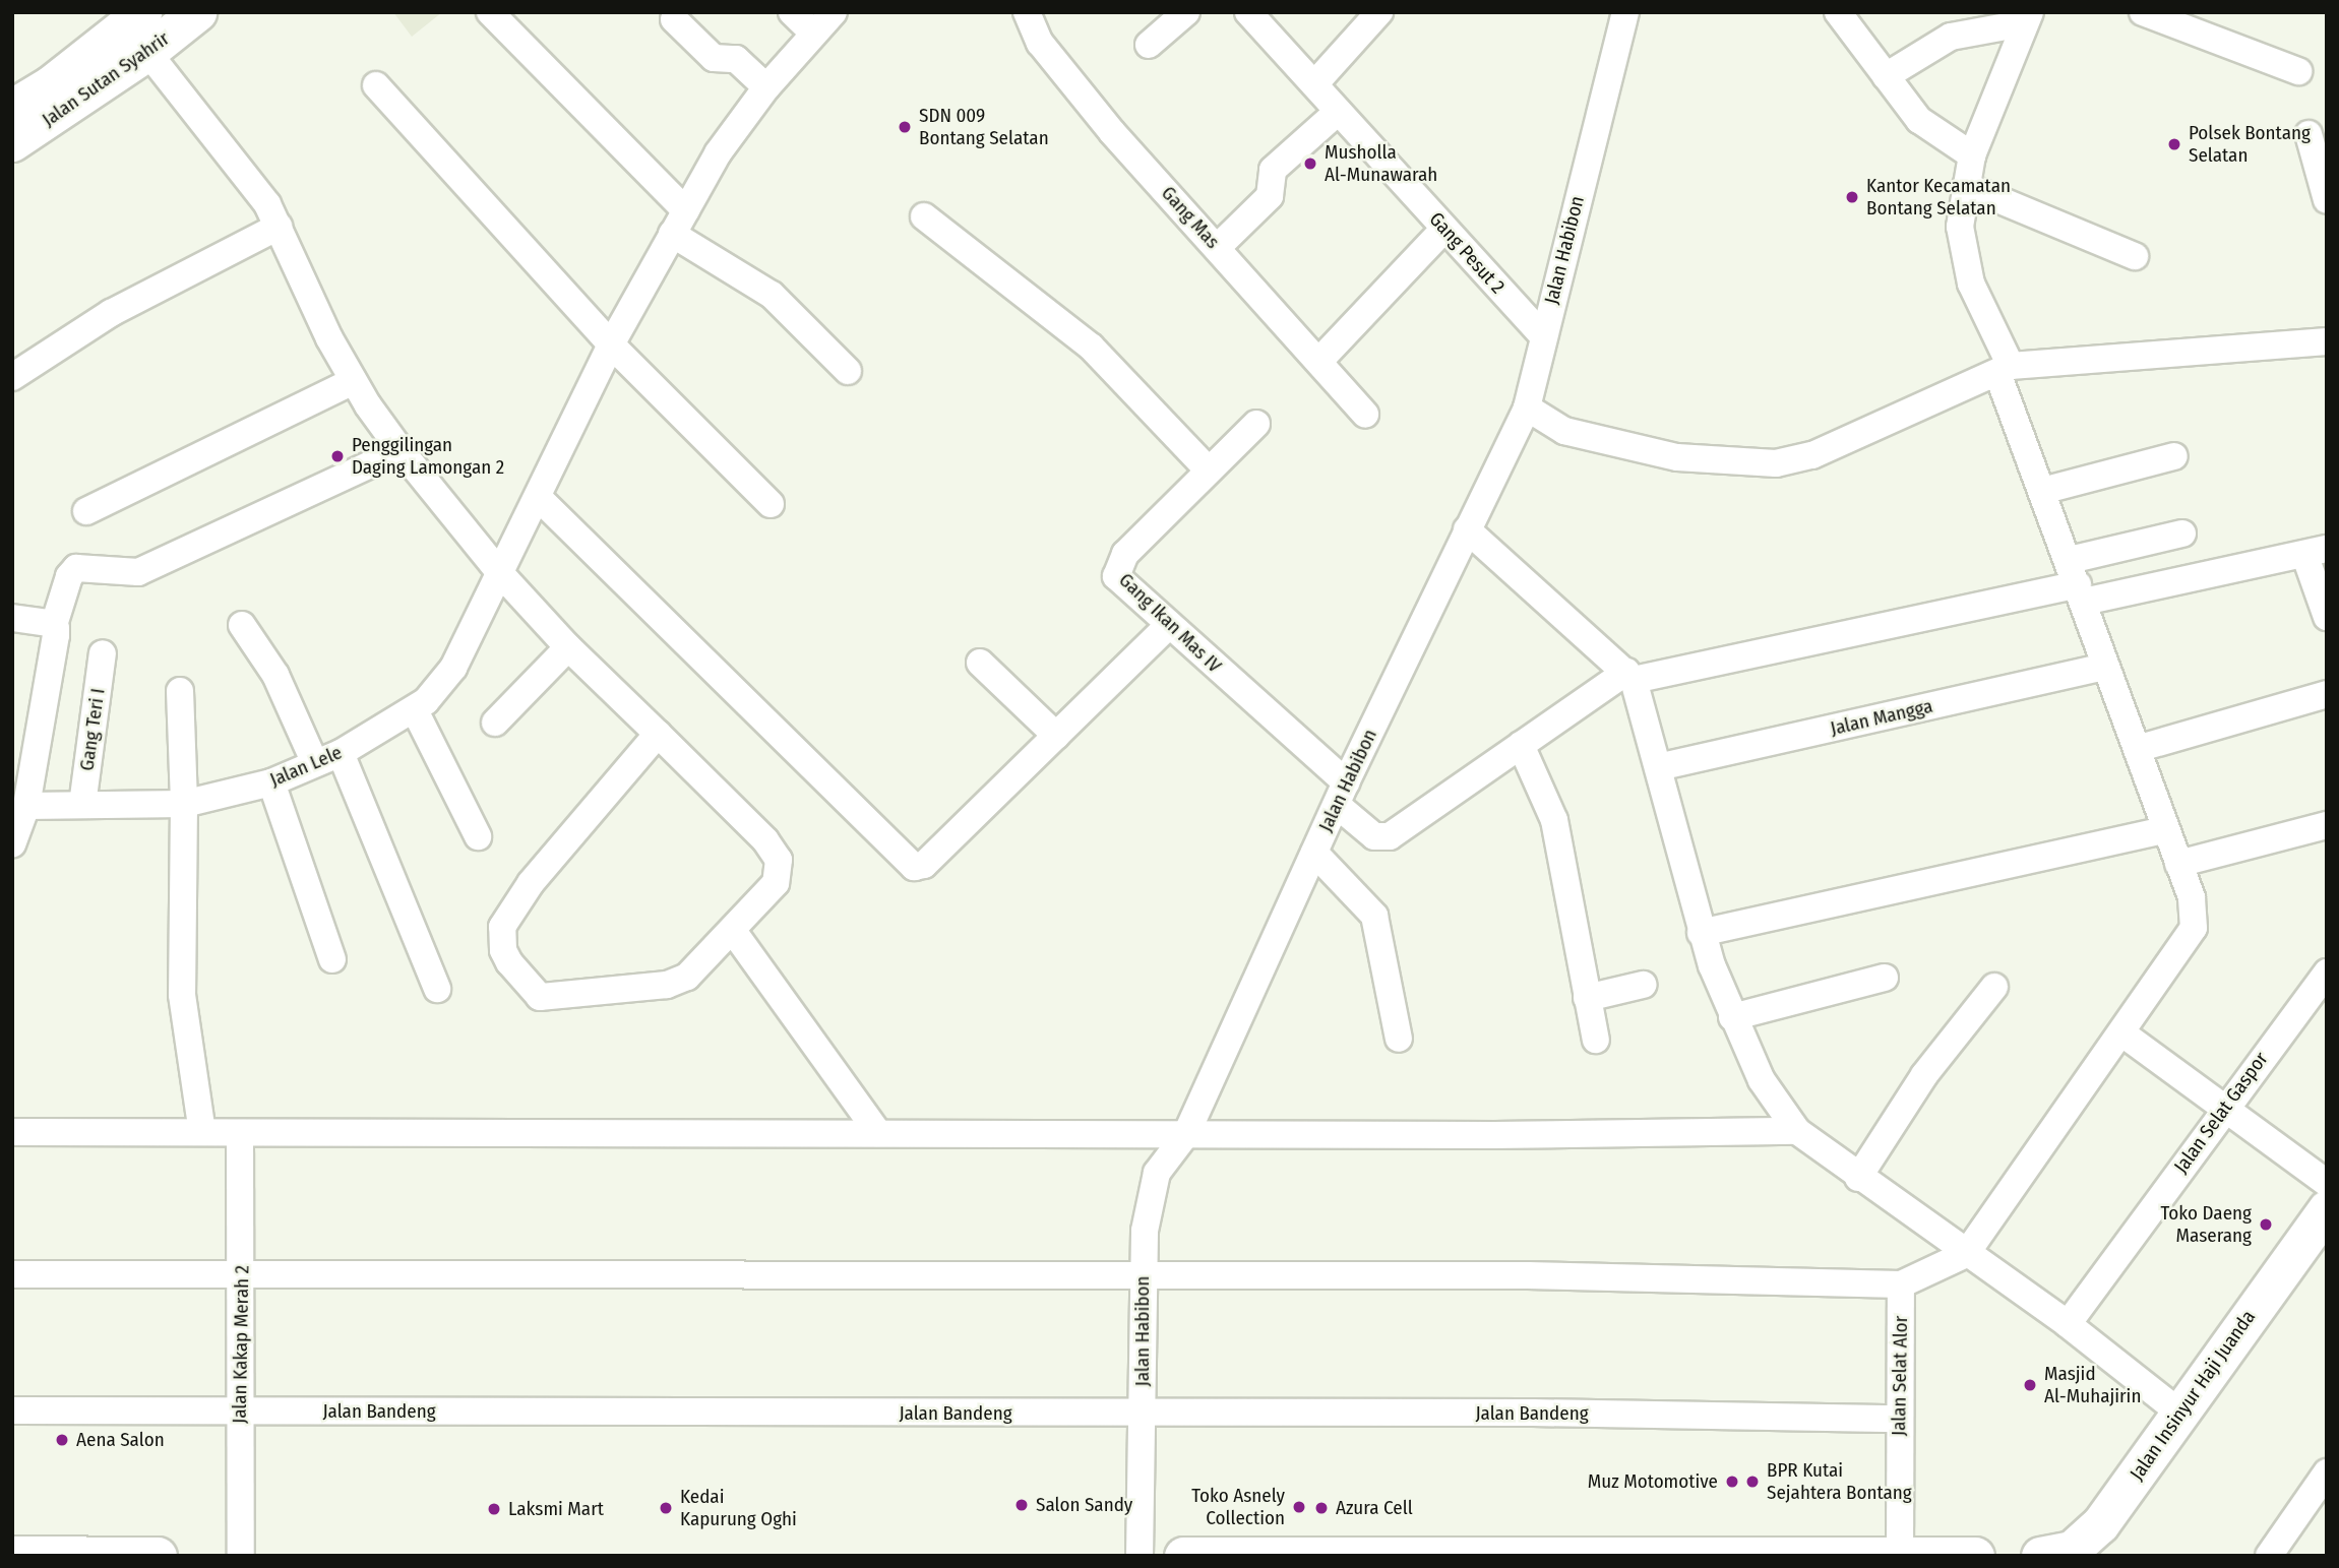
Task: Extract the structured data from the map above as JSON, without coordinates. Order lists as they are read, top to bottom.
{
  "streets": {
    "street": [
      "Jalan Sutan Syahrir",
      "Gang Mas",
      "Jalan Habibon",
      "Gang Pesut 2",
      "Gang Ikan Mas IV",
      "Jalan Mangga",
      "Gang Teri I",
      "Jalan Lele",
      "Jalan Selat Gaspor",
      "Jalan Kakap Merah 2",
      "Jalan Selat Alor",
      "Jalan Insinyur Haji Juanda",
      "Jalan Bandeng"
    ]
  },
  "crossings": [
    ["Jalan Habibon", "Gang Pesut 2"],
    ["Jalan Habibon", "Gang Ikan Mas IV"],
    ["Jalan Habibon", "Jalan Bandeng"],
    ["Gang Teri I", "Jalan Lele"],
    ["Jalan Kakap Merah 2", "Jalan Bandeng"],
    ["Jalan Selat Alor", "Jalan Bandeng"]
  ],
  "places": [
    "SDN 009 Bontang Selatan",
    "Polsek Bontang Selatan",
    "Musholla Al-Munawarah",
    "Kantor Kecamatan Bontang Selatan",
    "Penggilingan Daging Lamongan 2",
    "Toko Daeng Maserang",
    "Masjid Al-Muhajirin",
    "Aena Salon",
    "Muz Motomotive",
    "BPR Kutai Sejahtera Bontang",
    "Salon Sandy",
    "Toko Asnely Collection",
    "Kedai Kapurung Oghi",
    "Azura Cell",
    "Laksmi Mart"
  ]
}
